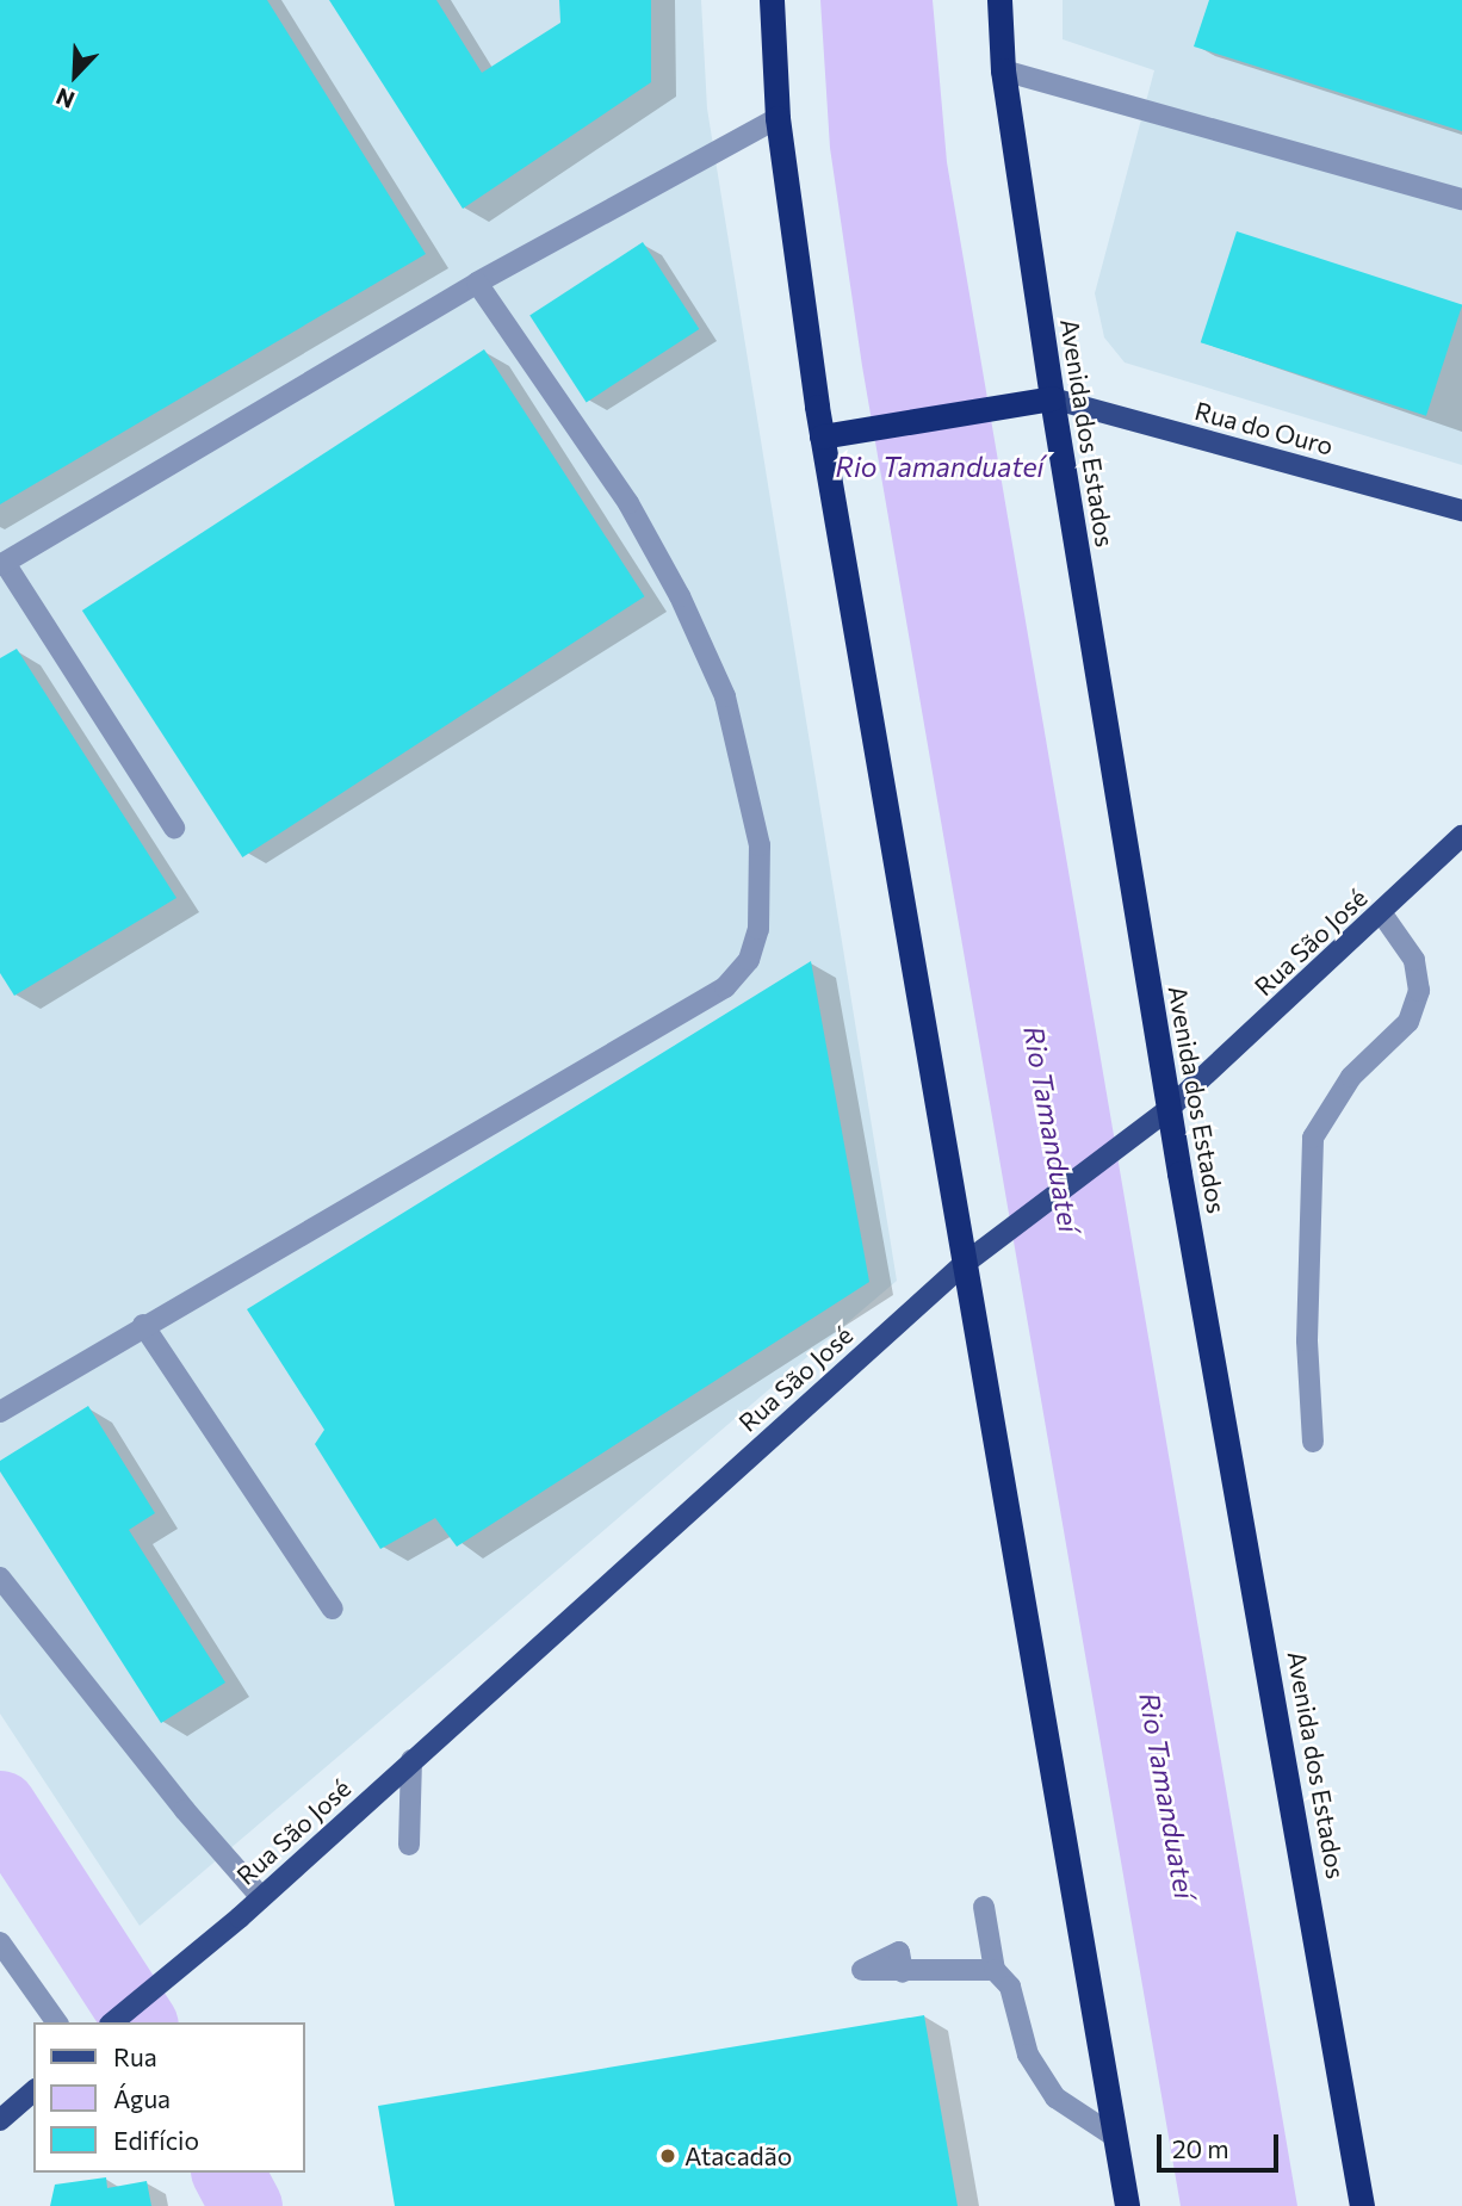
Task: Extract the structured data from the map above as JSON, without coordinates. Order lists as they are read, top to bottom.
{
  "streets": {
    "highway": ["Avenida dos Estados"],
    "main road": ["Rua do Ouro", "Rua São José"]
  },
  "crossings": [
    ["Rua do Ouro", "Avenida dos Estados"],
    ["Avenida dos Estados", "Rua São José"]
  ],
  "water": ["Rio Tamanduateí"],
  "places": ["Atacadão"],
  "legend": ["Rua", "Água", "Edifício"],
  "scale_bar": "20 m",
  "north": "bottom left"
}
